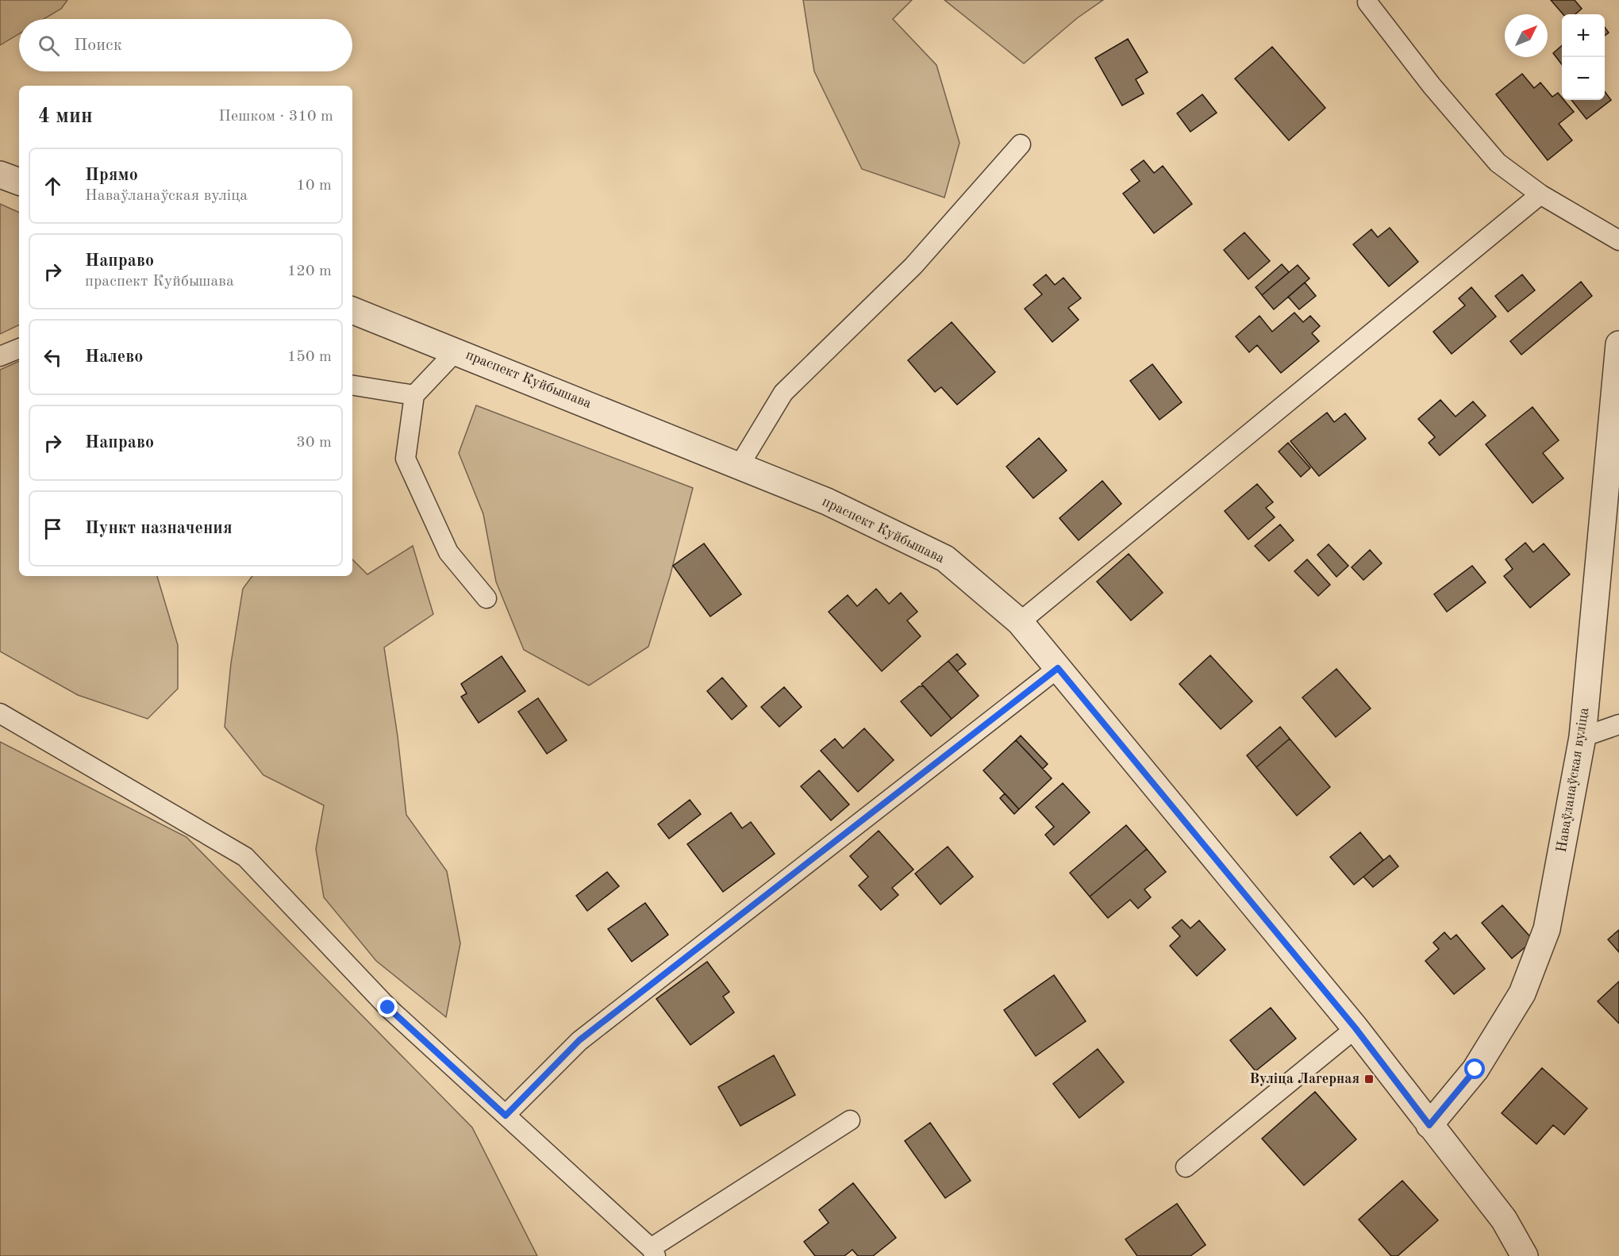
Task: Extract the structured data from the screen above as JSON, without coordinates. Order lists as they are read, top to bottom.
{
  "streets": {
    "street": ["праспект Куйбышава", "Наваўланаўская вуліца"]
  },
  "crossings": [
    ["праспект Куйбышава", "Наваўланаўская вуліца"]
  ],
  "places": {
    "transit": ["Вуліца Лагерная"]
  },
  "north": "top right",
  "page": {
    "map_buttons": ["+", "−"],
    "search": "Поиск",
    "heading": ["4 мин", "Пешком · 310 m"],
    "list": [
      ["Прямо", "Наваўланаўская вуліца", "10 m"],
      ["Направо", "праспект Куйбышава", "120 m"],
      ["Налево", "150 m"],
      ["Направо", "30 m"],
      "Пункт назначения"
    ]
  }
}
